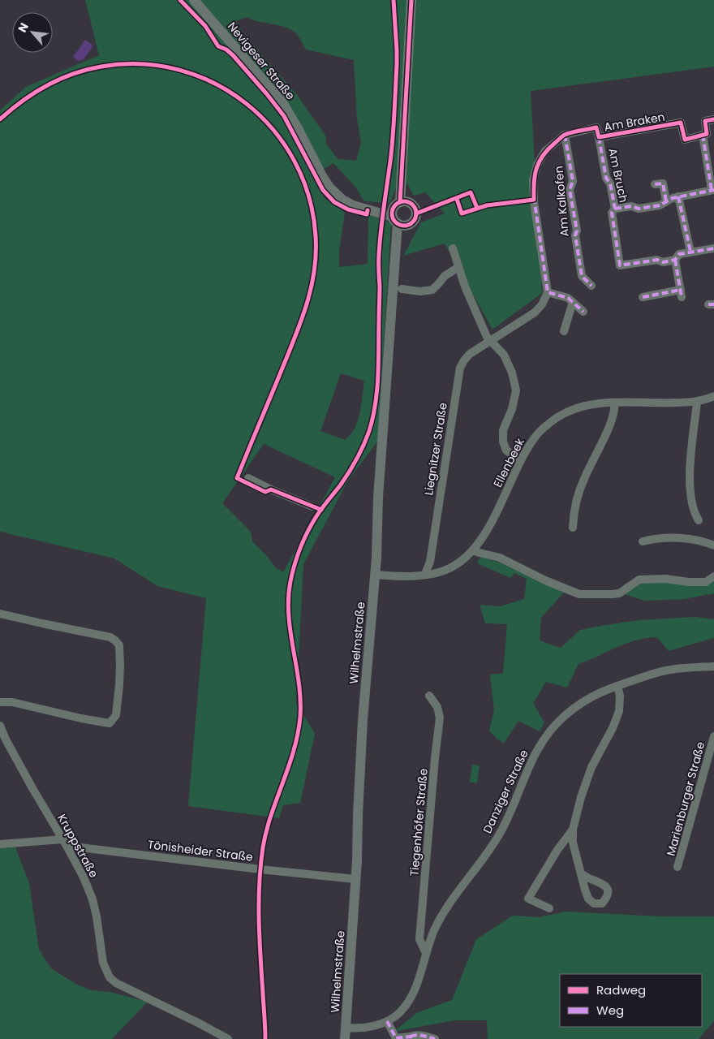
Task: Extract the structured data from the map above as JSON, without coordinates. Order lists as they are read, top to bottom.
{
  "streets": {
    "main road": ["Nevigeser Straße", "Wilhelmstraße"],
    "street": [
      "Am Braken",
      "Am Bruch",
      "Am Kalkofen",
      "Liegnitzer Straße",
      "Ellenbeek",
      "Danziger Straße",
      "Marienburger Straße",
      "Tiegenhöfer Straße",
      "Kruppstraße",
      "Tönisheider Straße"
    ]
  },
  "crossings": [
    ["Nevigeser Straße", "Wilhelmstraße"],
    ["Am Braken", "Am Bruch"],
    ["Am Braken", "Am Kalkofen"],
    ["Liegnitzer Straße", "Ellenbeek"],
    ["Ellenbeek", "Wilhelmstraße"],
    ["Wilhelmstraße", "Danziger Straße"],
    ["Wilhelmstraße", "Tönisheider Straße"],
    ["Danziger Straße", "Tiegenhöfer Straße"],
    ["Kruppstraße", "Tönisheider Straße"]
  ],
  "legend": ["Radweg", "Weg"],
  "north": "top left"
}
